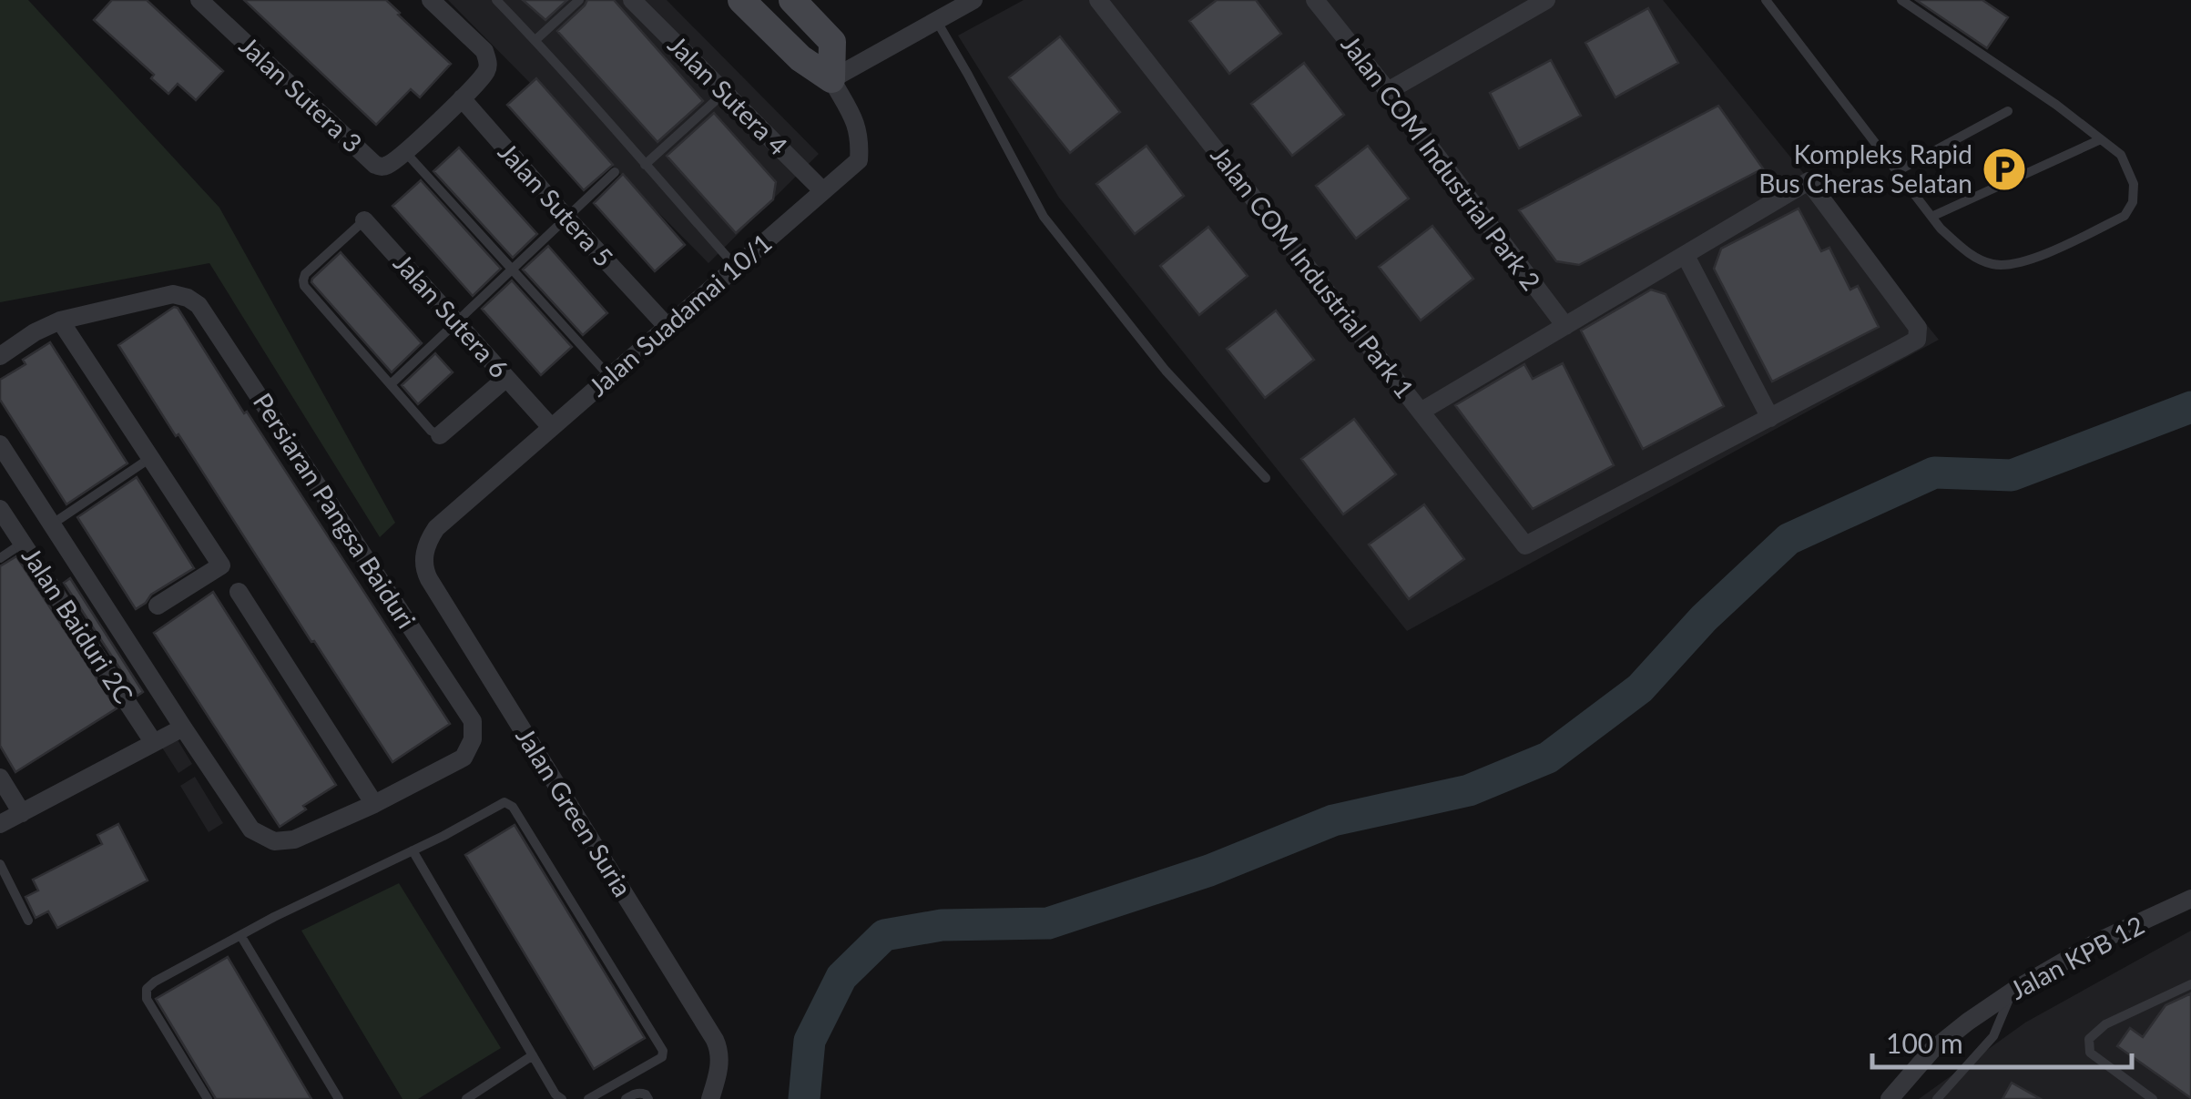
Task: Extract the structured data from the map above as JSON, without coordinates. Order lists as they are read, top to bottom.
{
  "streets": {
    "street": [
      "Jalan Sutera 3",
      "Jalan Sutera 4",
      "Jalan COM Industrial Park 2",
      "Jalan Sutera 5",
      "Jalan COM Industrial Park 1",
      "Jalan Suadamai 10/1",
      "Jalan Sutera 6",
      "Persiaran Pangsa Baiduri",
      "Jalan Baiduri 2C",
      "Jalan Green Suria",
      "Jalan KPB 12"
    ]
  },
  "crossings": [
    ["Jalan Sutera 4", "Jalan Suadamai 10/1"],
    ["Jalan Sutera 5", "Jalan Suadamai 10/1"],
    ["Jalan Suadamai 10/1", "Jalan Sutera 6"],
    ["Jalan Suadamai 10/1", "Jalan Green Suria"]
  ],
  "places": {
    "parking": ["Kompleks Rapid Bus Cheras Selatan"]
  },
  "scale_bar": "100 m"
}
